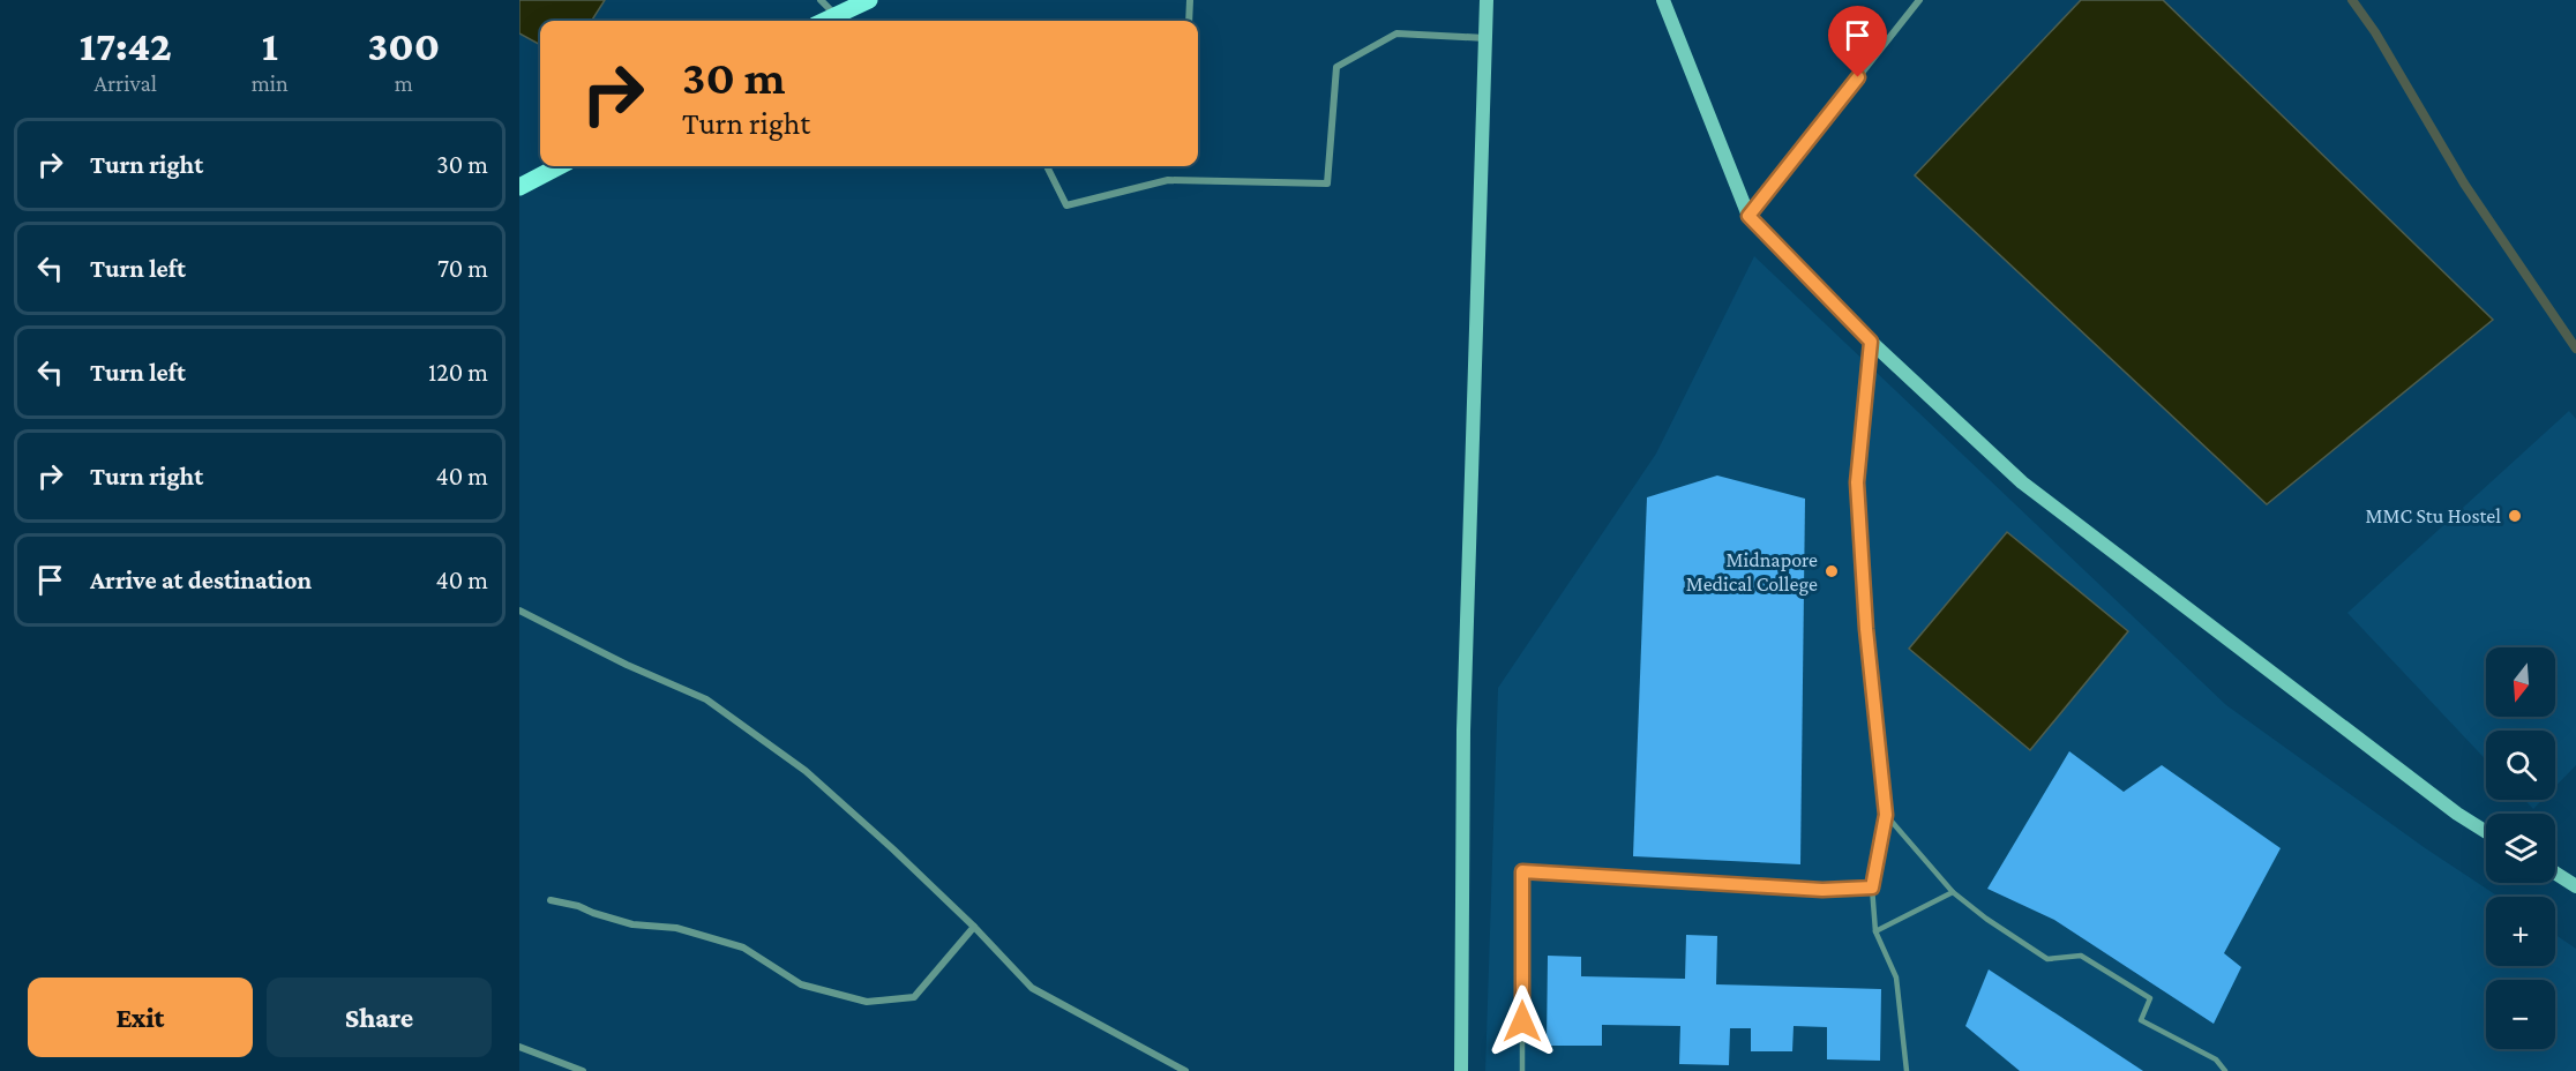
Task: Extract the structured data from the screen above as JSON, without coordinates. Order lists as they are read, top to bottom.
{
  "places": ["MMC Stu Hostel", "Midnapore Medical College"],
  "north": "bottom",
  "page": {
    "eta": [
      "17:42",
      "Arrival",
      "1",
      "min",
      "300",
      "m"
    ],
    "turn": ["30 m", "Turn right"],
    "list": [
      {
        "name": "Turn right",
        "value": "30 m"
      },
      {
        "name": "Turn left",
        "value": "70 m"
      },
      {
        "name": "Turn left",
        "value": "120 m"
      },
      {
        "name": "Turn right",
        "value": "40 m"
      },
      {
        "name": "Arrive at destination",
        "value": "40 m"
      }
    ],
    "map_buttons": ["+", "−"],
    "buttons": ["Exit", "Share"]
  }
}
